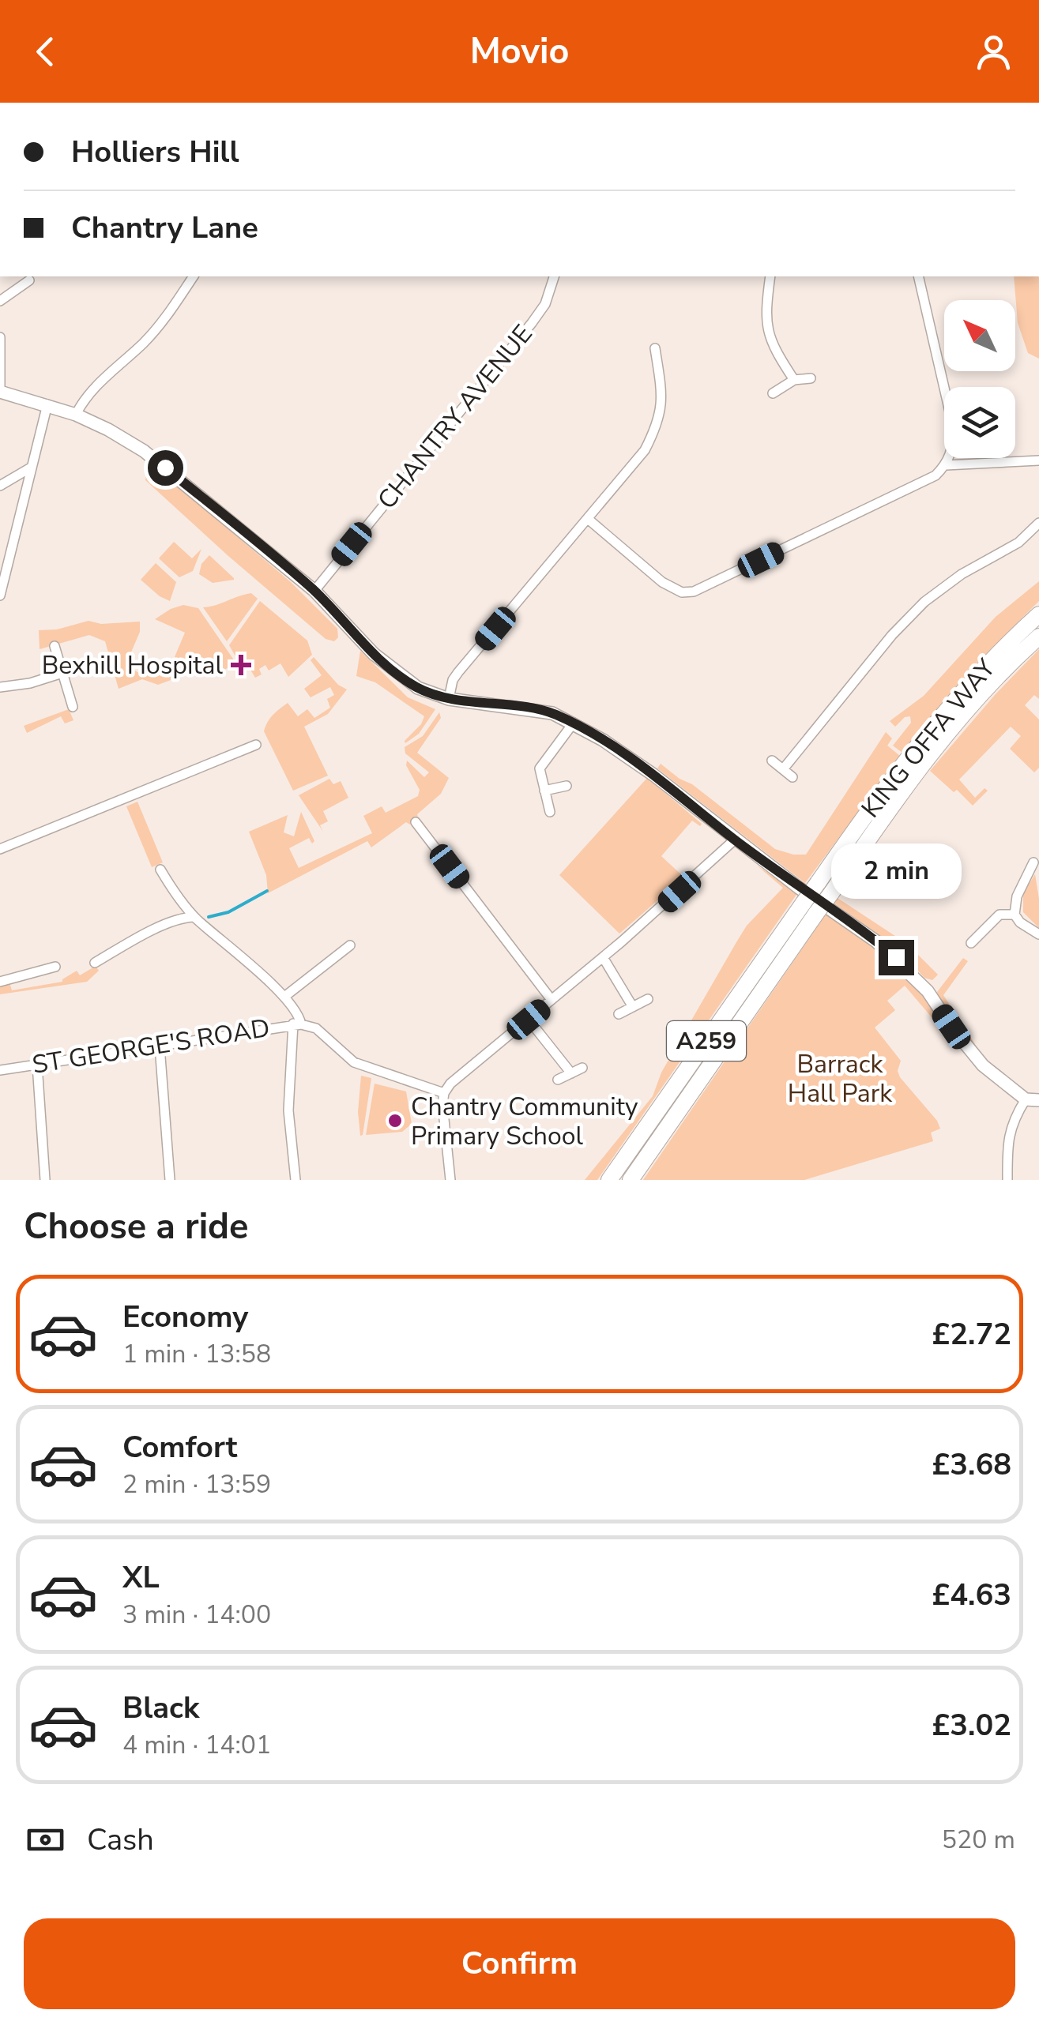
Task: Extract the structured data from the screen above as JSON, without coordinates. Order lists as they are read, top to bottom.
{
  "streets": {
    "highway": ["KING OFFA WAY", "A259"],
    "street": ["CHANTRY AVENUE", "ST GEORGE'S ROAD"]
  },
  "parks": ["Barrack Hall Park"],
  "places": {
    "health": ["Bexhill Hospital"],
    "other": ["Chantry Community Primary School"]
  },
  "north": "top left",
  "page": {
    "header": "Movio",
    "banner": ["Holliers Hill", "Chantry Lane"],
    "bubble": "2 min",
    "heading": "Choose a ride",
    "list": [
      {
        "name": "Economy",
        "note": "1 min · 13:58",
        "value": "£2.72"
      },
      {
        "name": "Comfort",
        "note": "2 min · 13:59",
        "value": "£3.68"
      },
      {
        "name": "XL",
        "note": "3 min · 14:00",
        "value": "£4.63"
      },
      {
        "name": "Black",
        "note": "4 min · 14:01",
        "value": "£3.02"
      }
    ],
    "pay": ["Cash", "520 m"],
    "buttons": "Confirm"
  }
}
